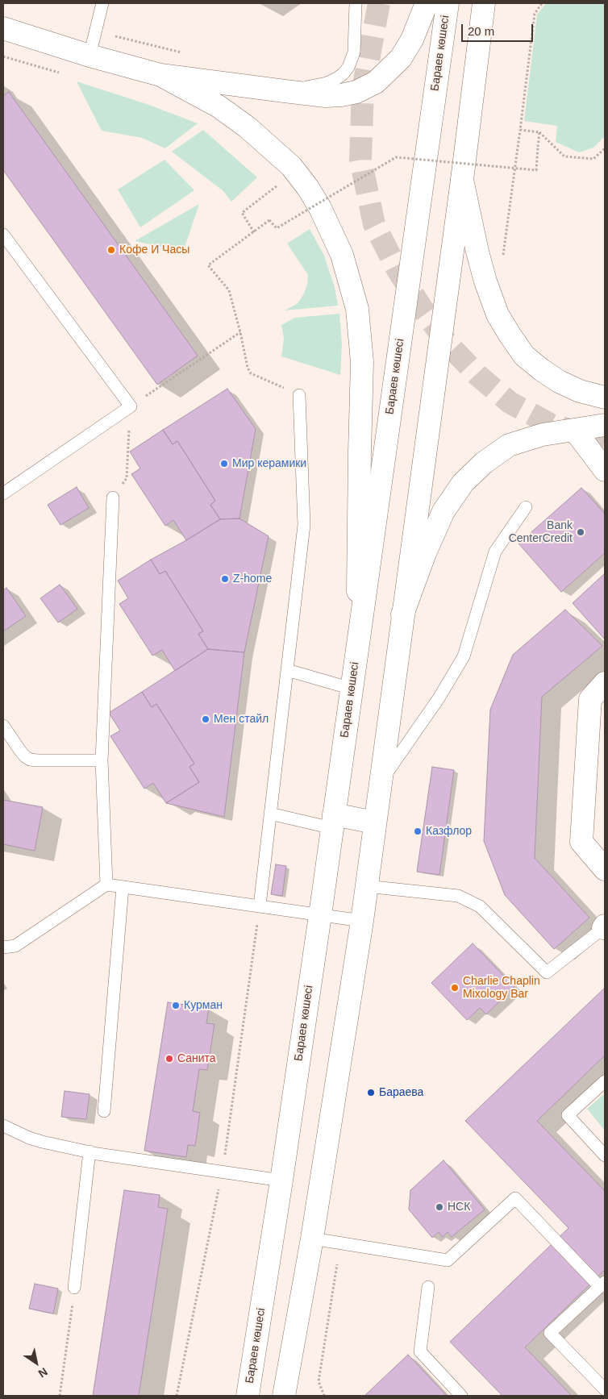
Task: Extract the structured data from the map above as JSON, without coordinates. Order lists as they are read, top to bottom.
{
  "streets": {
    "main road": ["Бараев көшесі"]
  },
  "places": [
    "Кофе И Часы",
    "Мир керамики",
    "Bank CenterCredit",
    "Z-home",
    "Мен стайл",
    "Казфлор",
    "Charlie Chaplin Mixology Bar",
    "Курман",
    "Санита",
    "Бараева",
    "НСК"
  ],
  "scale_bar": "20 m",
  "north": "bottom right"
}
